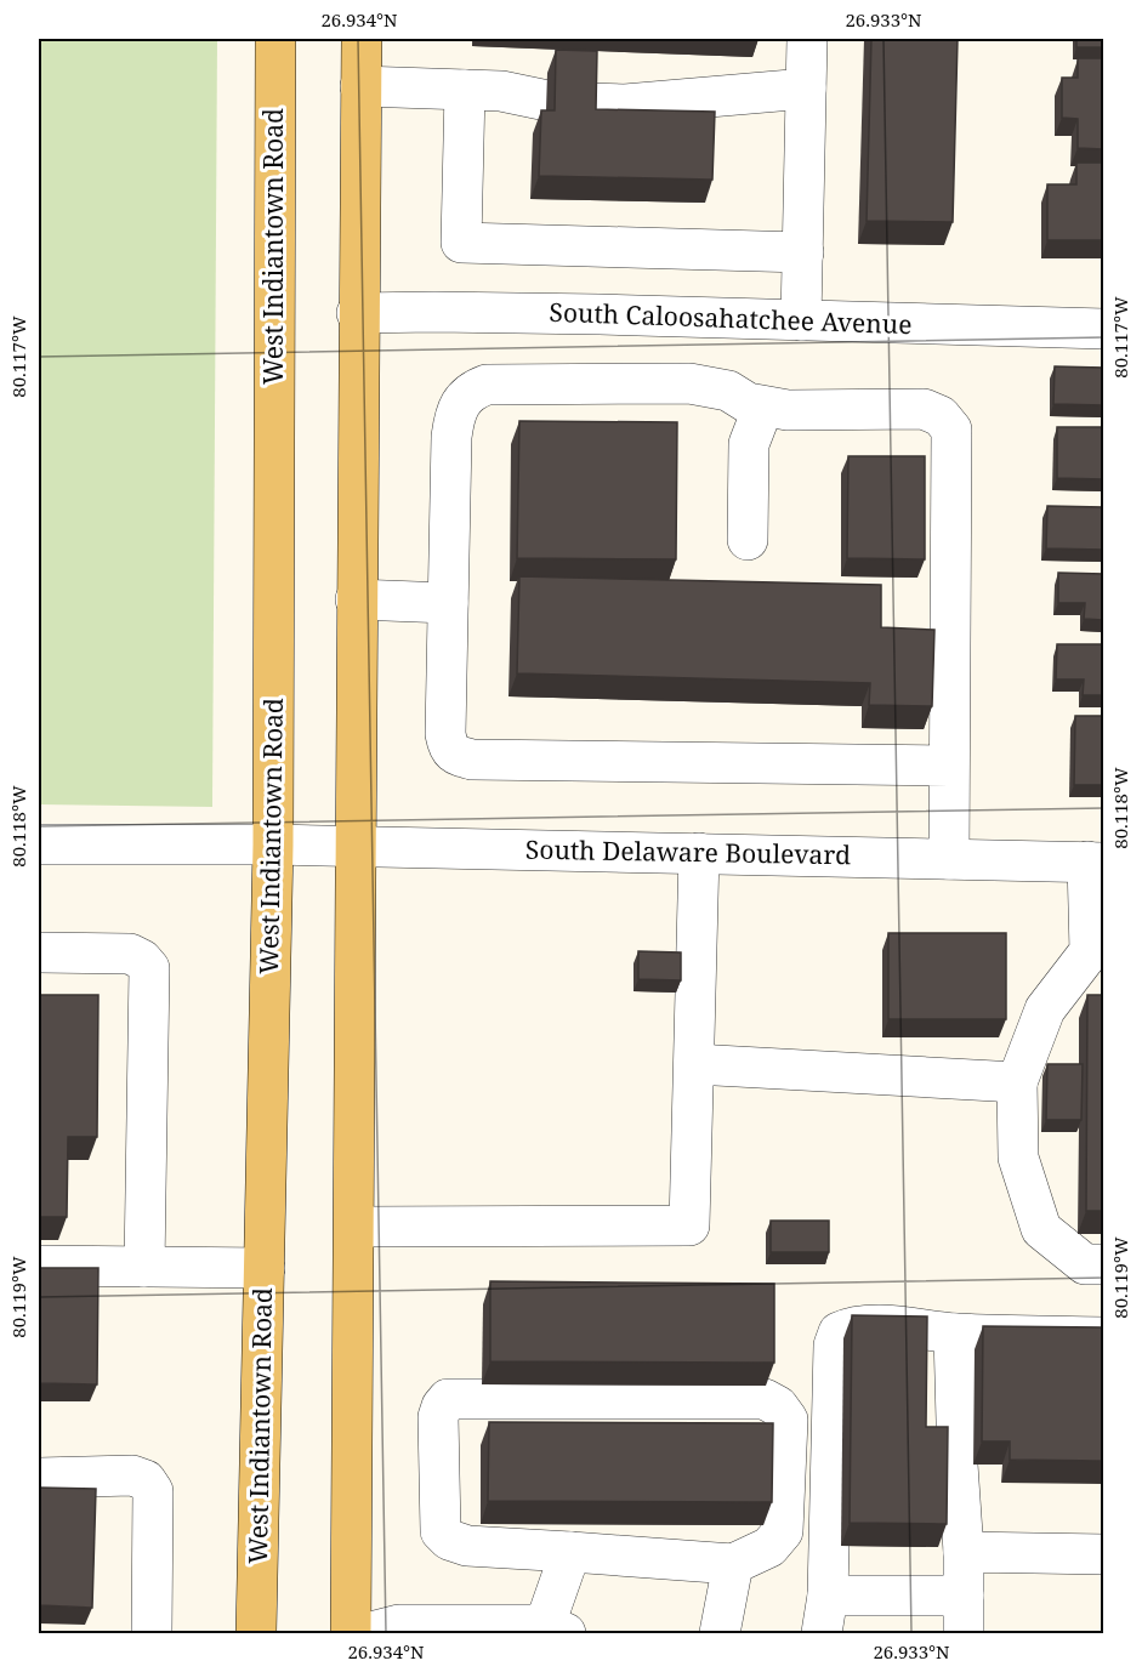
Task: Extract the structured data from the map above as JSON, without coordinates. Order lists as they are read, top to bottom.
{
  "streets": {
    "main road": ["West Indiantown Road"],
    "street": ["South Caloosahatchee Avenue", "South Delaware Boulevard"]
  },
  "crossings": [
    ["West Indiantown Road", "South Delaware Boulevard"]
  ],
  "coordinates": [
    "26.934°N",
    "26.933°N",
    "80.117°W",
    "80.118°W",
    "80.119°W"
  ]
}
